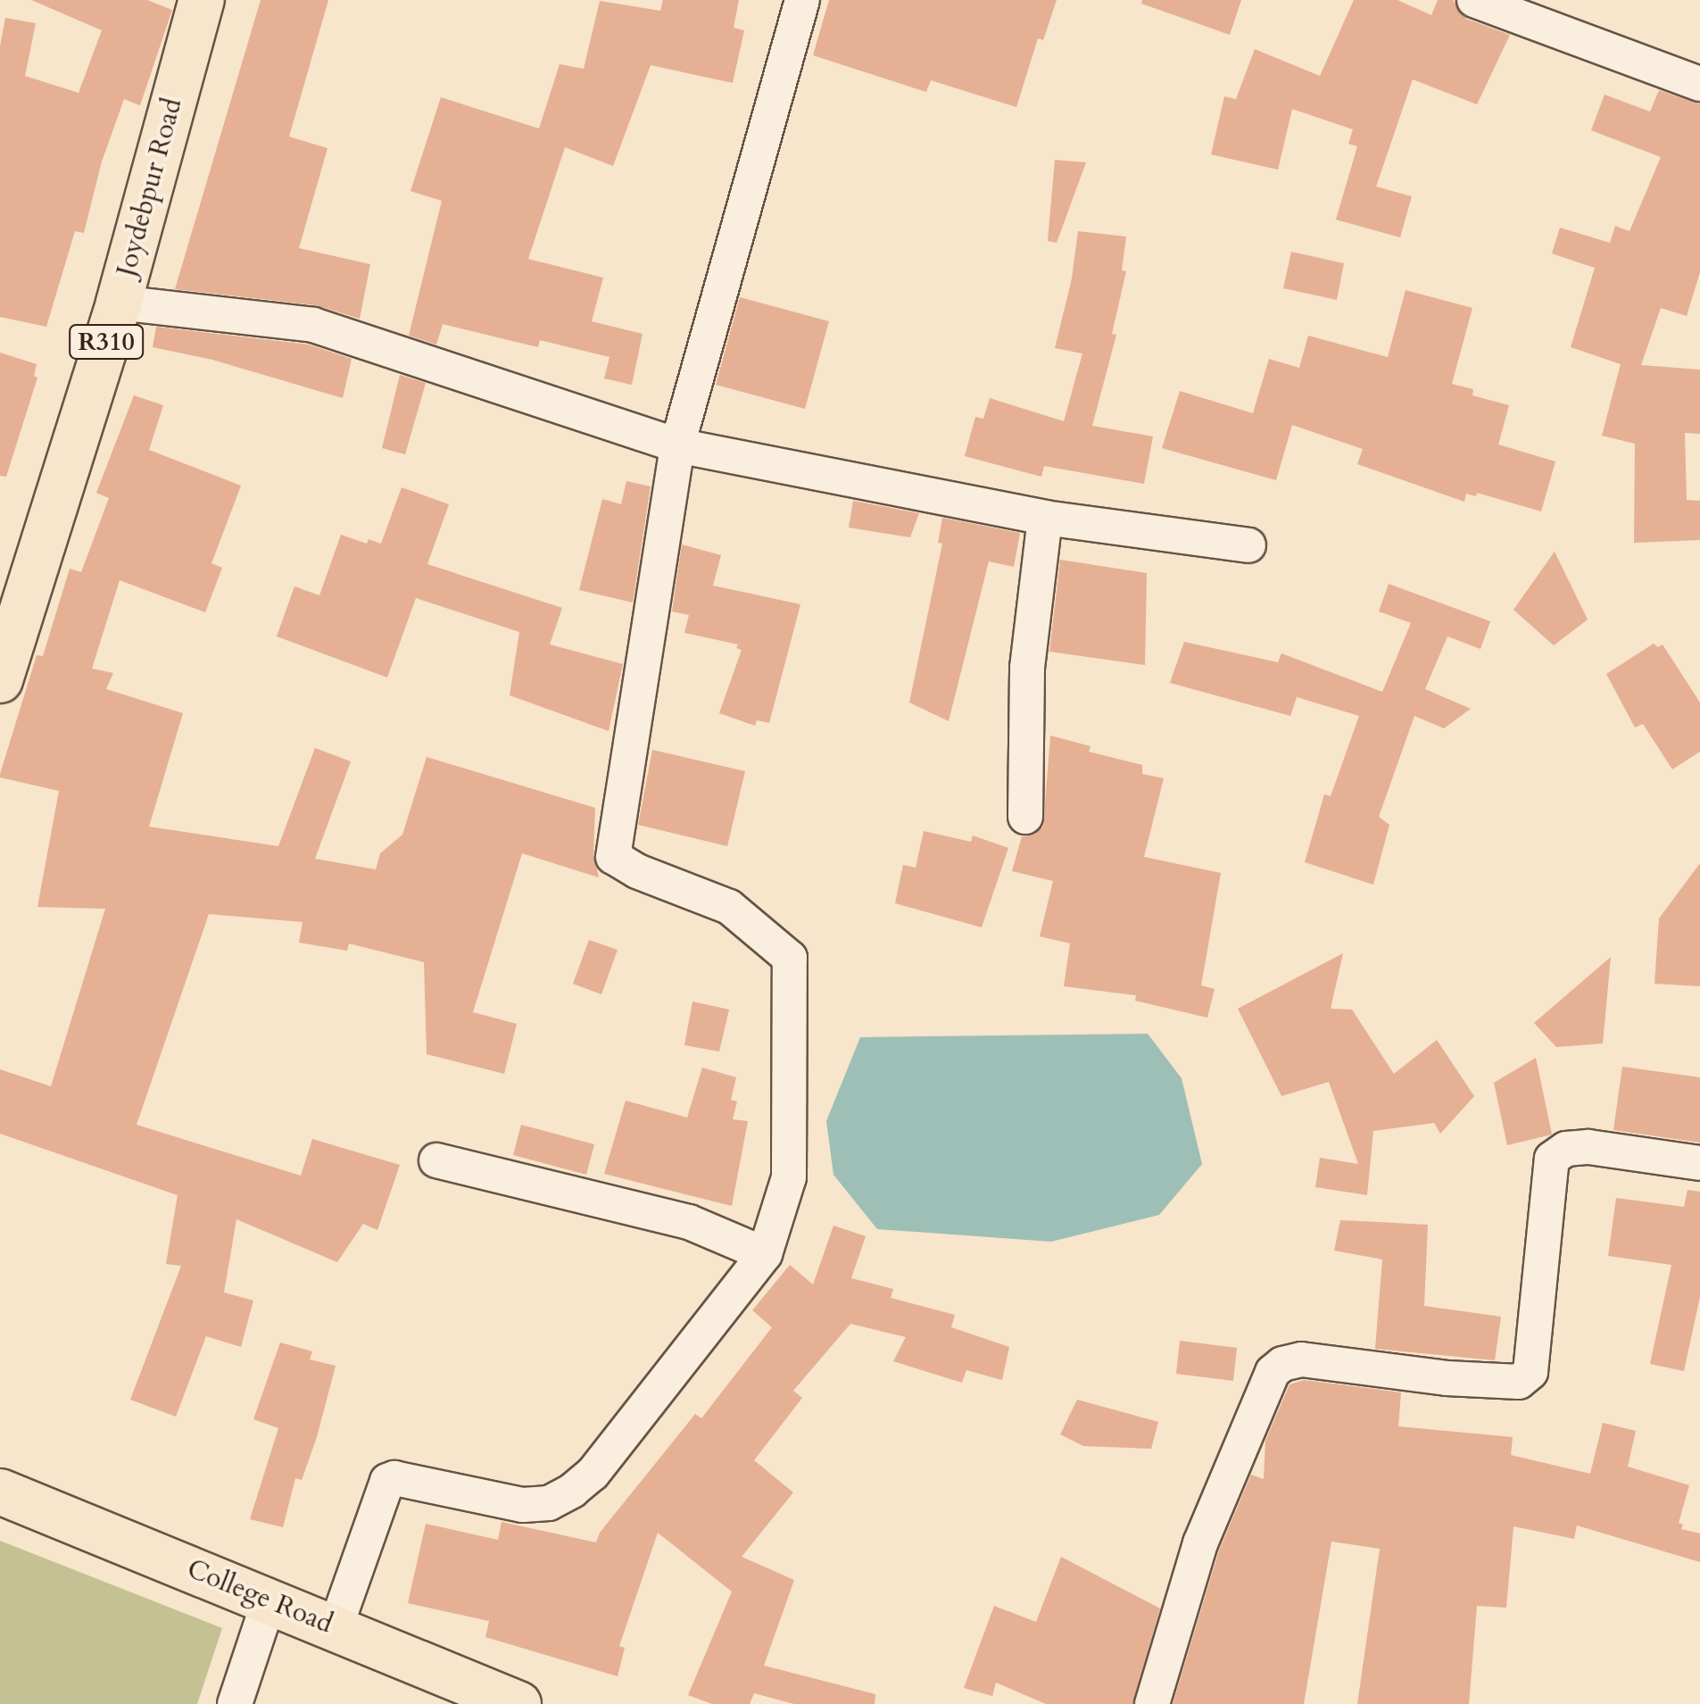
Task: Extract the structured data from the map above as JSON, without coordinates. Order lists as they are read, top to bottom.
{
  "streets": {
    "main road": ["Joydebpur Road", "R310", "College Road"]
  }
}
